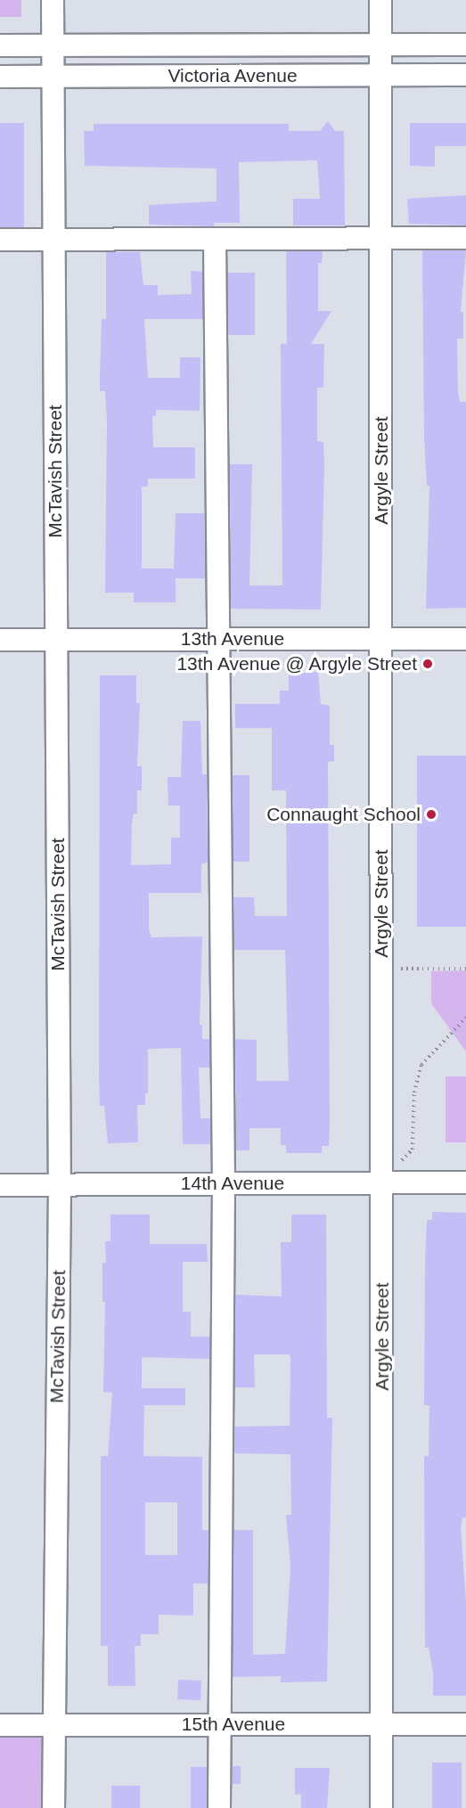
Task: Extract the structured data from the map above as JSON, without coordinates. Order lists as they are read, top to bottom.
{
  "streets": {
    "street": [
      "Victoria Avenue",
      "Argyle Street",
      "McTavish Street",
      "13th Avenue",
      "14th Avenue",
      "15th Avenue"
    ]
  },
  "crossings": [
    ["Victoria Avenue", "Argyle Street"],
    ["Victoria Avenue", "McTavish Street"],
    ["Argyle Street", "13th Avenue"],
    ["Argyle Street", "14th Avenue"],
    ["Argyle Street", "15th Avenue"],
    ["McTavish Street", "13th Avenue"],
    ["McTavish Street", "14th Avenue"],
    ["McTavish Street", "15th Avenue"]
  ],
  "places": ["13th Avenue @ Argyle Street", "Connaught School"]
}
